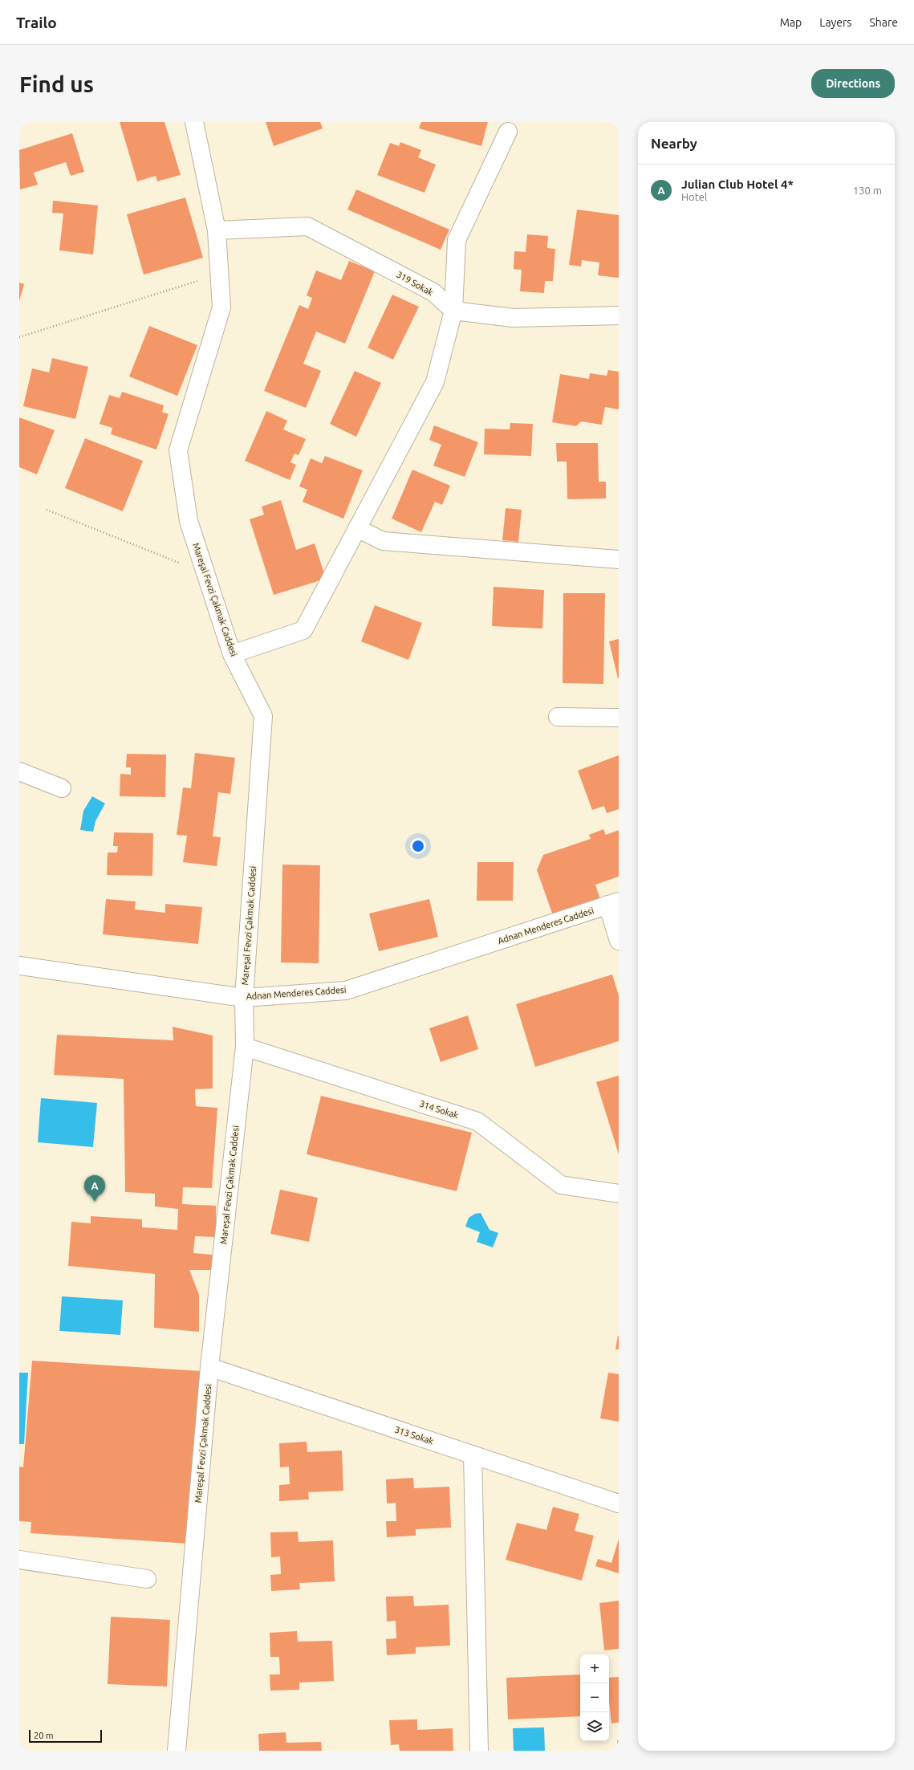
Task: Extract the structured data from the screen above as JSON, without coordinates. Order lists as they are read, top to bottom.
{
  "streets": {
    "street": [
      "319 Sokak",
      "Mareşal Fevzi Çakmak Caddesi",
      "Adnan Menderes Caddesi",
      "314 Sokak",
      "313 Sokak"
    ]
  },
  "crossings": [
    ["319 Sokak", "Mareşal Fevzi Çakmak Caddesi"],
    ["Mareşal Fevzi Çakmak Caddesi", "Adnan Menderes Caddesi"],
    ["Mareşal Fevzi Çakmak Caddesi", "314 Sokak"],
    ["Mareşal Fevzi Çakmak Caddesi", "313 Sokak"]
  ],
  "scale_bar": "20 m",
  "page": {
    "header": "Trailo",
    "nav": ["Map", "Layers", "Share"],
    "buttons": "Directions",
    "title": "Find us",
    "heading": "Nearby",
    "list": [
      {
        "mark": "A",
        "name": "Julian Club Hotel 4*",
        "note": "Hotel",
        "value": "130 m"
      }
    ],
    "pins": "A",
    "map_buttons": ["+", "−"],
    "scale": "20 m"
  }
}
